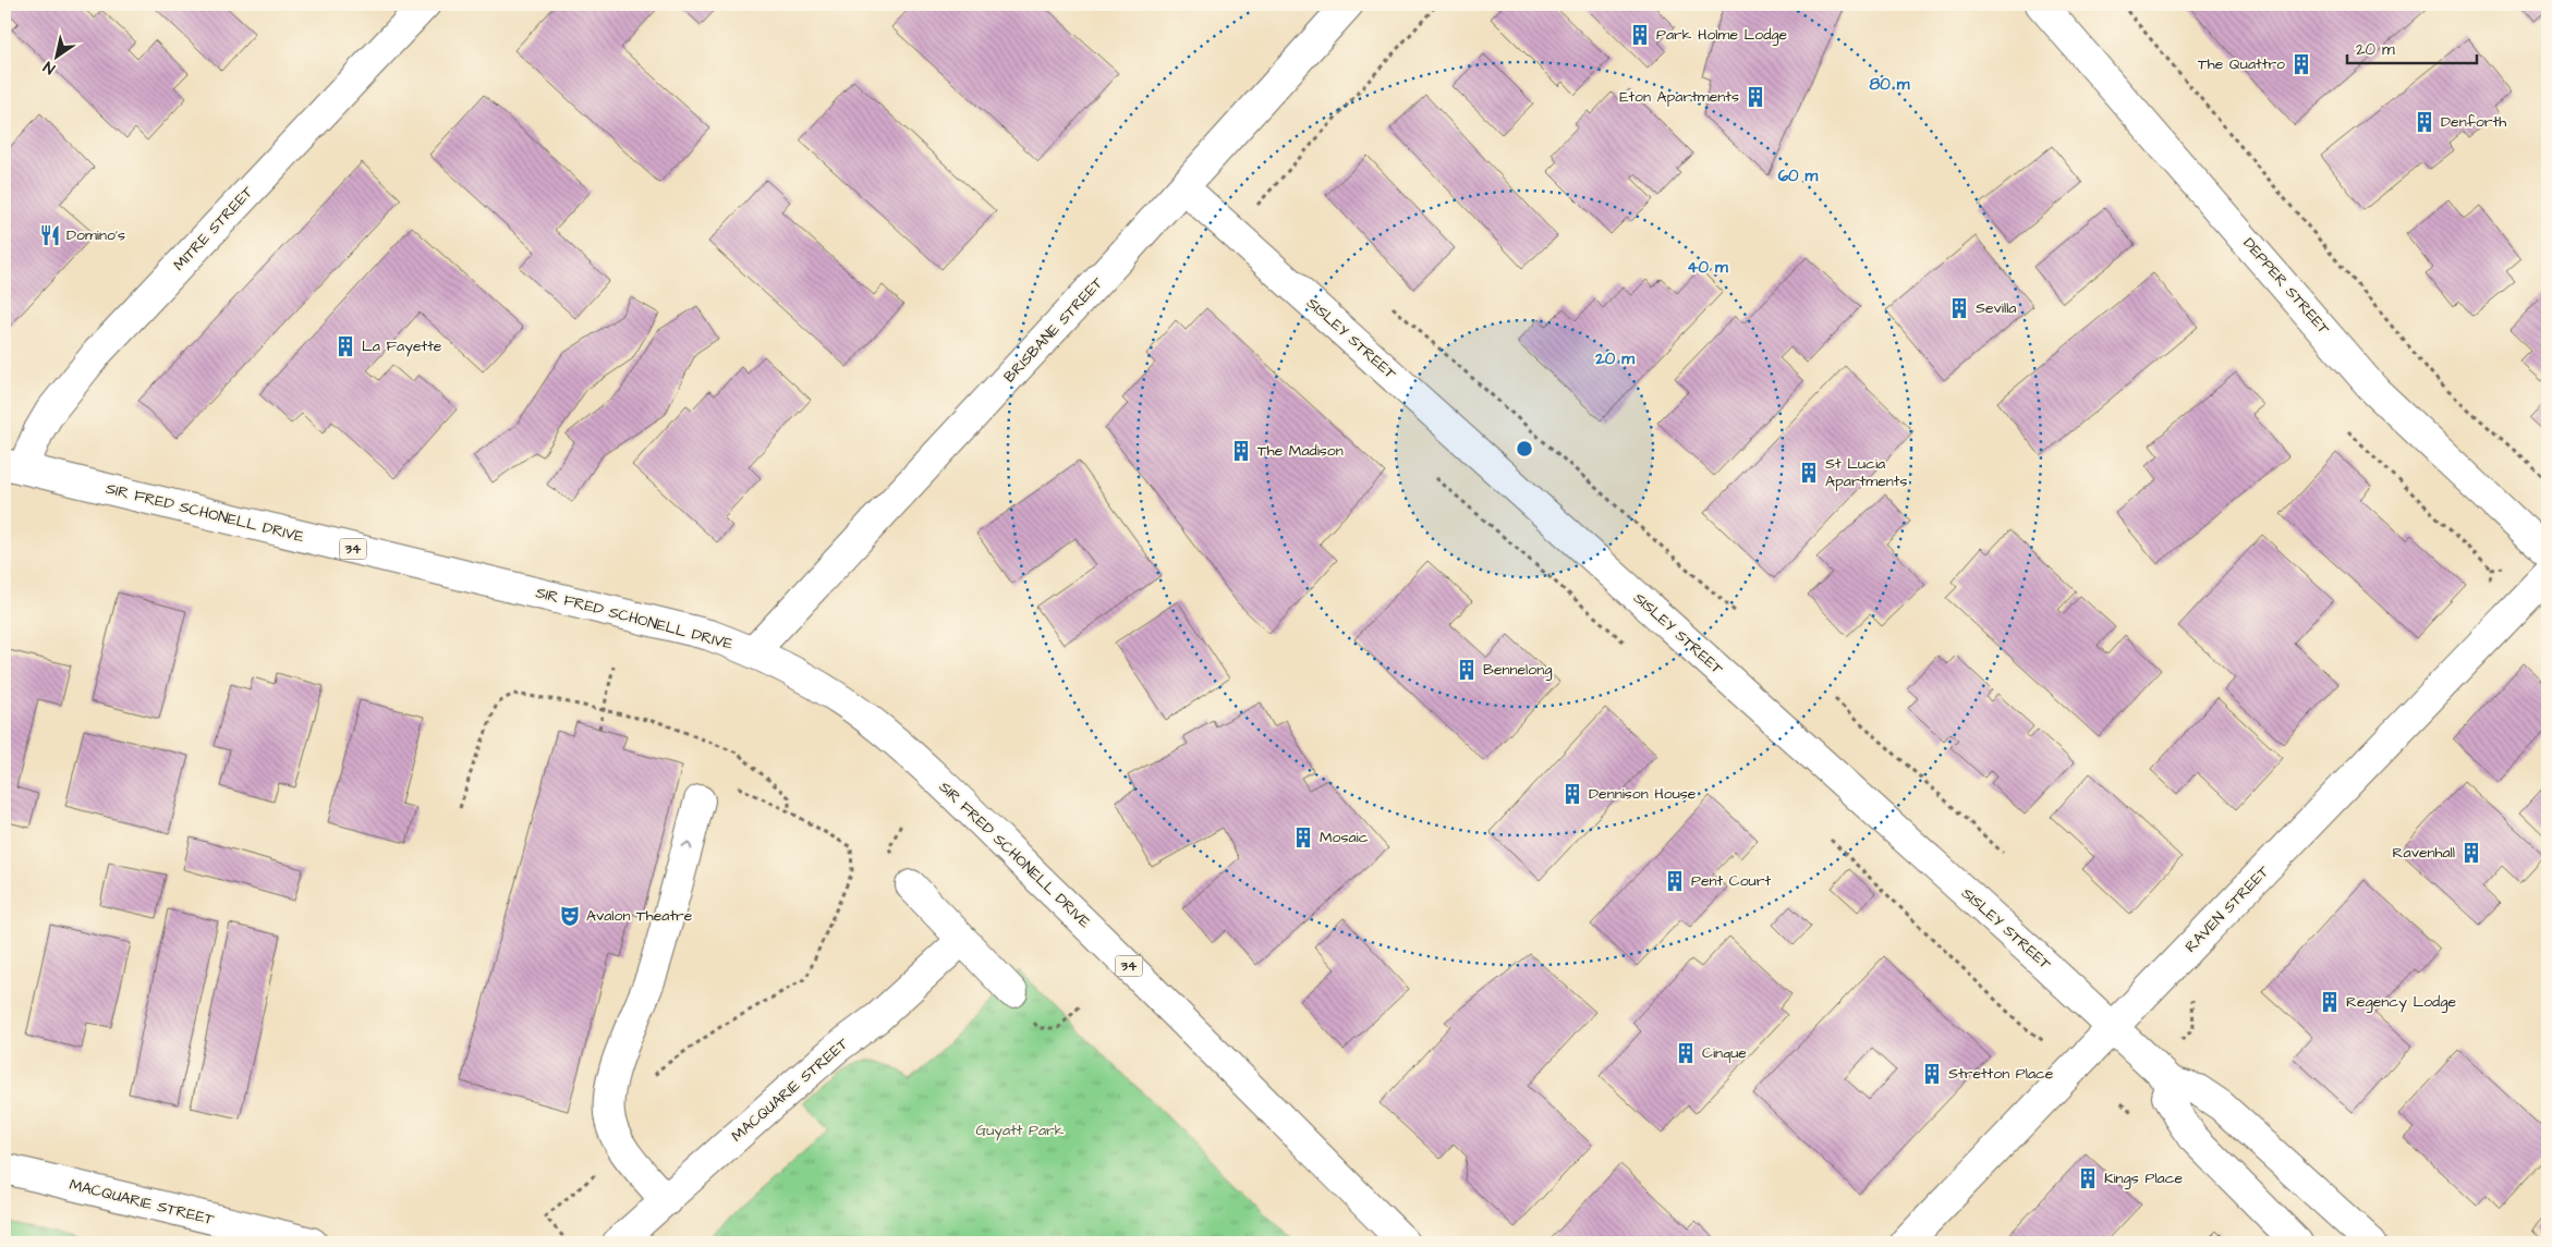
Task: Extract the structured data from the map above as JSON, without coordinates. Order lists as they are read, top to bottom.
{
  "streets": {
    "street": [
      "MITRE STREET",
      "DEPPER STREET",
      "BRISBANE STREET",
      "SISLEY STREET",
      "SIR FRED SCHONELL DRIVE",
      "34",
      "RAVEN STREET",
      "MACQUARIE STREET"
    ]
  },
  "crossings": [
    ["MITRE STREET", "SIR FRED SCHONELL DRIVE"],
    ["BRISBANE STREET", "SISLEY STREET"],
    ["BRISBANE STREET", "SIR FRED SCHONELL DRIVE"],
    ["SISLEY STREET", "RAVEN STREET"]
  ],
  "parks": ["Guyatt Park"],
  "places": {
    "building": [
      "Park Holme Lodge",
      "The Quattro",
      "Eton Apartments",
      "Denforth",
      "Sevilla",
      "La Fayette",
      "The Madison",
      "St Lucia Apartments",
      "Bennelong",
      "Dennison House",
      "Mosaic",
      "Ravenhall",
      "Pent Court",
      "Regency Lodge",
      "Cinque",
      "Stretton Place",
      "Kings Place"
    ],
    "restaurant": ["Domino's"],
    "theatre": ["Avalon Theatre"]
  },
  "scale_bar": "20 m",
  "north": "bottom left",
  "rings": [
    "80 m",
    "60 m",
    "40 m",
    "20 m"
  ]
}
